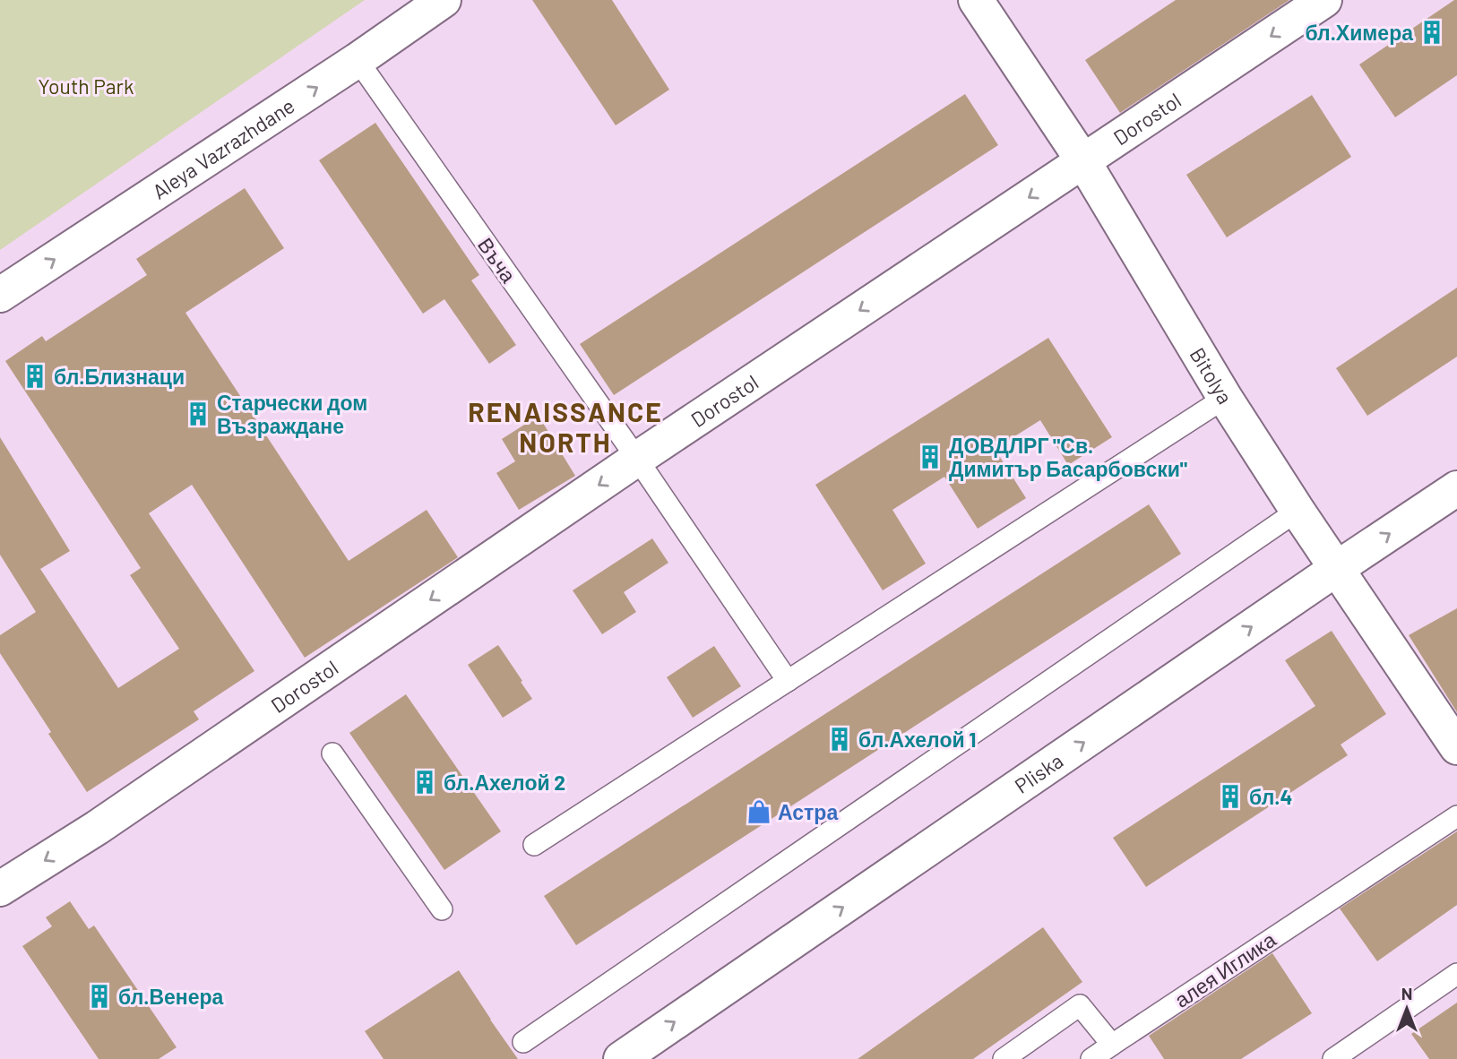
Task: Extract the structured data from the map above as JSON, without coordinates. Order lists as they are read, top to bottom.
{
  "streets": {
    "main road": [
      "Dorostol",
      "Aleya Vazrazhdane",
      "Bitolya",
      "Pliska"
    ],
    "lane": ["Въча", "алея Иглика"]
  },
  "crossings": [
    ["Dorostol", "Въча"],
    ["Dorostol", "Bitolya"],
    ["Aleya Vazrazhdane", "Въча"],
    ["Bitolya", "Pliska"]
  ],
  "one_way": ["Dorostol", "Aleya Vazrazhdane", "Pliska"],
  "districts": ["RENAISSANCE NORTH"],
  "parks": ["Youth Park"],
  "places": {
    "building": [
      "бл.Химера",
      "бл.Близнаци",
      "Старчески дом Възраждане",
      "ДОВДЛРГ \"Св. Димитър Басарбовски\"",
      "бл.Ахелой 1",
      "бл.Ахелой 2",
      "бл.4",
      "бл.Венера"
    ],
    "shop": ["Астра"]
  },
  "north": "top"
}
